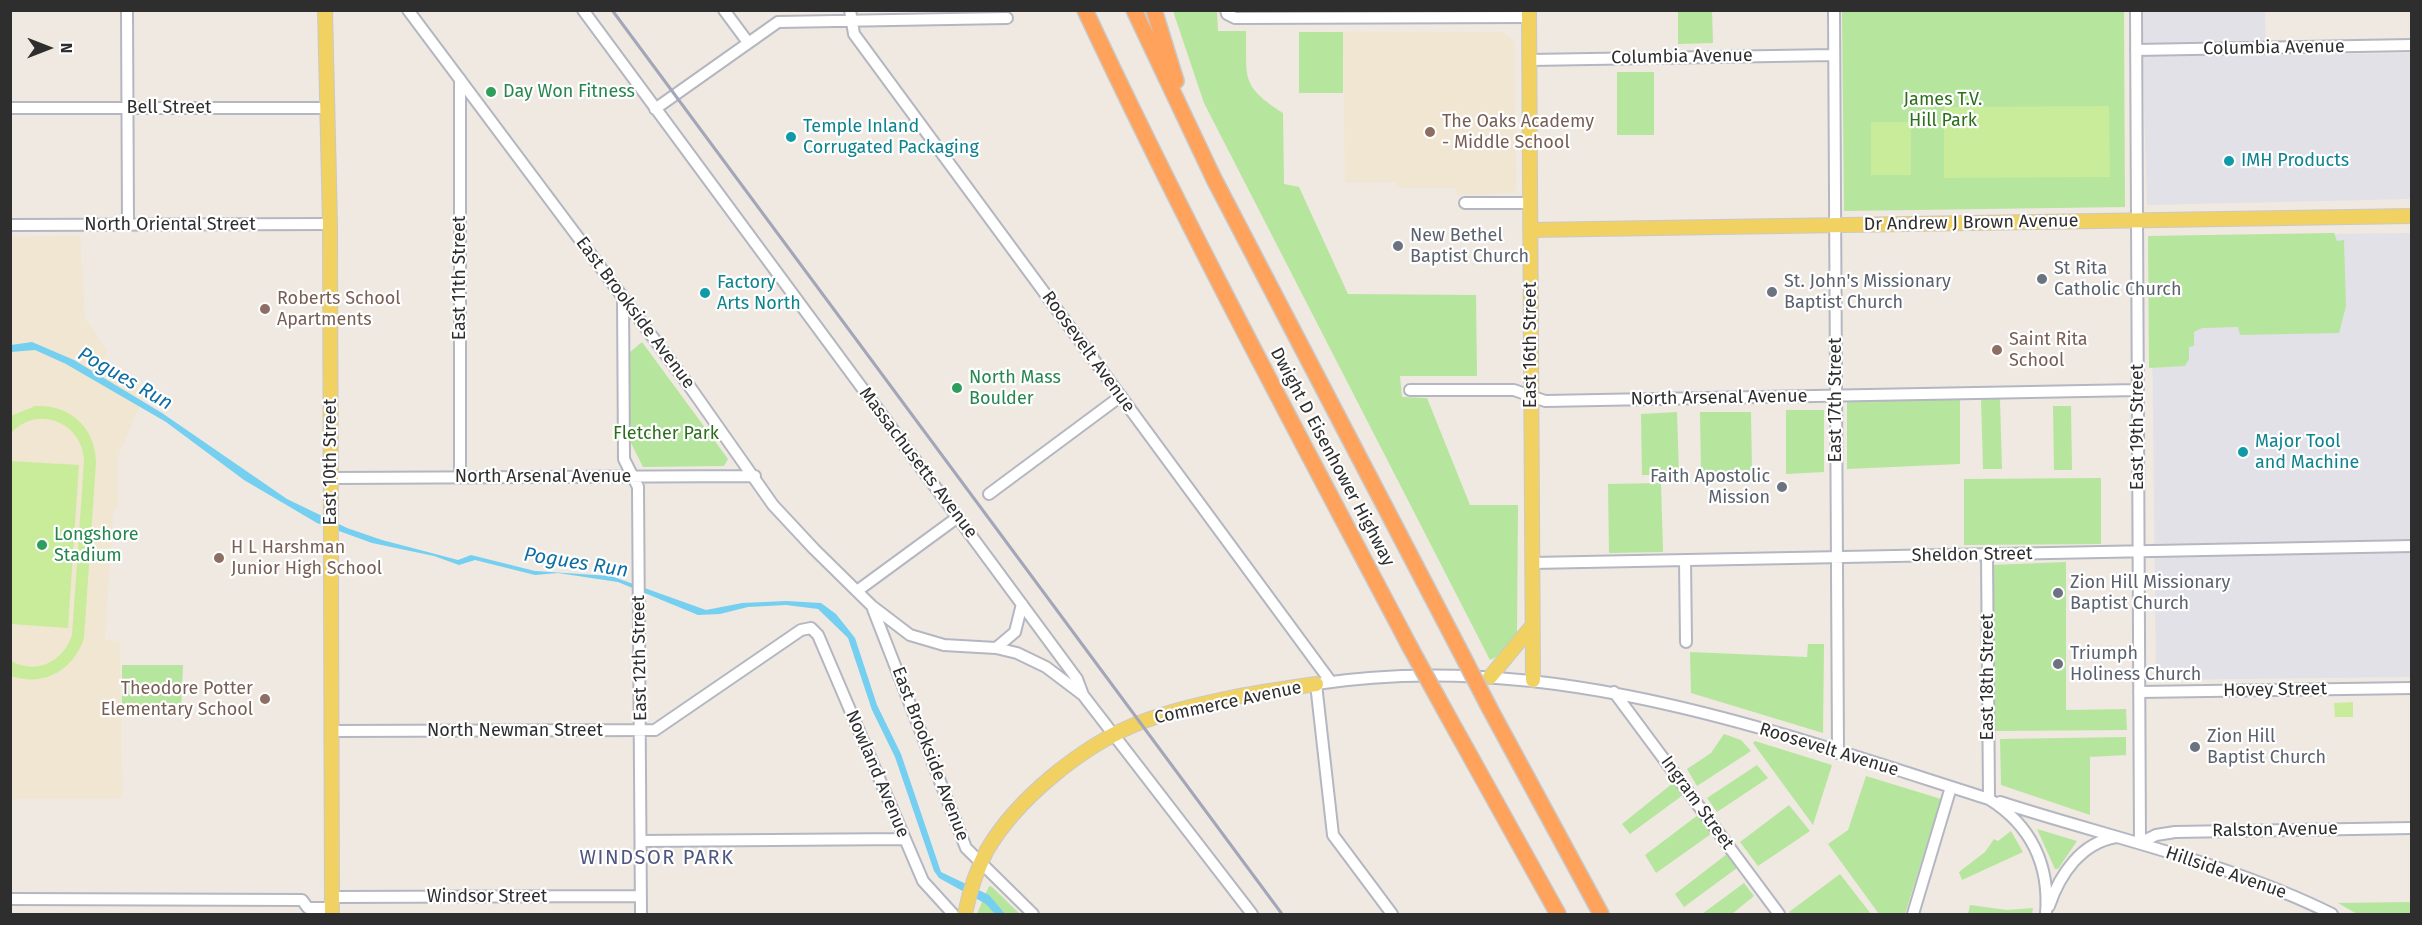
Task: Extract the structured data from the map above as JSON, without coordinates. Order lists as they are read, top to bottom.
{
  "streets": {
    "highway": ["Dwight D Eisenhower Highway"],
    "main road": [
      "Dr Andrew J Brown Avenue",
      "East 16th Street",
      "East 10th Street",
      "Commerce Avenue",
      "Nowland Avenue"
    ],
    "street": [
      "Columbia Avenue",
      "Bell Street",
      "North Oriental Street",
      "East 11th Street",
      "East Brookside Avenue",
      "Roosevelt Avenue",
      "North Arsenal Avenue",
      "East 17th Street",
      "East 19th Street",
      "Massachusetts Avenue",
      "Sheldon Street",
      "East 12th Street",
      "East 18th Street",
      "Hovey Street",
      "North Newman Street",
      "Ingram Street",
      "Ralston Avenue",
      "Hillside Avenue",
      "Windsor Street"
    ]
  },
  "crossings": [
    ["Columbia Avenue", "East 16th Street"],
    ["Columbia Avenue", "East 17th Street"],
    ["Columbia Avenue", "East 19th Street"],
    ["Bell Street", "East 10th Street"],
    ["Dr Andrew J Brown Avenue", "East 16th Street"],
    ["Dr Andrew J Brown Avenue", "East 17th Street"],
    ["Dr Andrew J Brown Avenue", "East 19th Street"],
    ["North Oriental Street", "East 10th Street"],
    ["East 11th Street", "East Brookside Avenue"],
    ["East 11th Street", "North Arsenal Avenue"],
    ["East Brookside Avenue", "North Arsenal Avenue"],
    ["East Brookside Avenue", "Massachusetts Avenue"],
    ["East Brookside Avenue", "East 12th Street"],
    ["East Brookside Avenue", "Commerce Avenue"],
    ["East Brookside Avenue", "Nowland Avenue"],
    ["East 16th Street", "Roosevelt Avenue"],
    ["East 16th Street", "North Arsenal Avenue"],
    ["East 16th Street", "Sheldon Street"],
    ["East 16th Street", "Commerce Avenue"],
    ["Roosevelt Avenue", "East 17th Street"],
    ["Roosevelt Avenue", "East 18th Street"],
    ["Roosevelt Avenue", "Commerce Avenue"],
    ["Roosevelt Avenue", "Ingram Street"],
    ["Roosevelt Avenue", "Hillside Avenue"],
    ["North Arsenal Avenue", "East 17th Street"],
    ["North Arsenal Avenue", "East 19th Street"],
    ["North Arsenal Avenue", "East 10th Street"],
    ["North Arsenal Avenue", "East 12th Street"],
    ["East 17th Street", "Sheldon Street"],
    ["East 19th Street", "Sheldon Street"],
    ["East 19th Street", "Hovey Street"],
    ["East 19th Street", "Ralston Avenue"],
    ["East 19th Street", "Hillside Avenue"],
    ["East 10th Street", "North Newman Street"],
    ["East 10th Street", "Windsor Street"],
    ["Massachusetts Avenue", "Commerce Avenue"],
    ["Sheldon Street", "East 18th Street"],
    ["East 12th Street", "North Newman Street"],
    ["East 12th Street", "Windsor Street"],
    ["East 18th Street", "Hillside Avenue"],
    ["Commerce Avenue", "Nowland Avenue"],
    ["North Newman Street", "Nowland Avenue"],
    ["Ralston Avenue", "Hillside Avenue"]
  ],
  "districts": ["WINDSOR PARK"],
  "water": ["Pogues Run"],
  "parks": ["James T.V. Hill Park", "Fletcher Park"],
  "places": [
    "Day Won Fitness",
    "The Oaks Academy - Middle School",
    "Temple Inland Corrugated Packaging",
    "IMH Products",
    "New Bethel Baptist Church",
    "St Rita Catholic Church",
    "St. John's Missionary Baptist Church",
    "Factory Arts North",
    "Roberts School Apartments",
    "Saint Rita School",
    "North Mass Boulder",
    "Major Tool and Machine",
    "Faith Apostolic Mission",
    "Longshore Stadium",
    "H L Harshman Junior High School",
    "Zion Hill Missionary Baptist Church",
    "Triumph Holiness Church",
    "Theodore Potter Elementary School",
    "Zion Hill Baptist Church"
  ],
  "north": "right"
}
